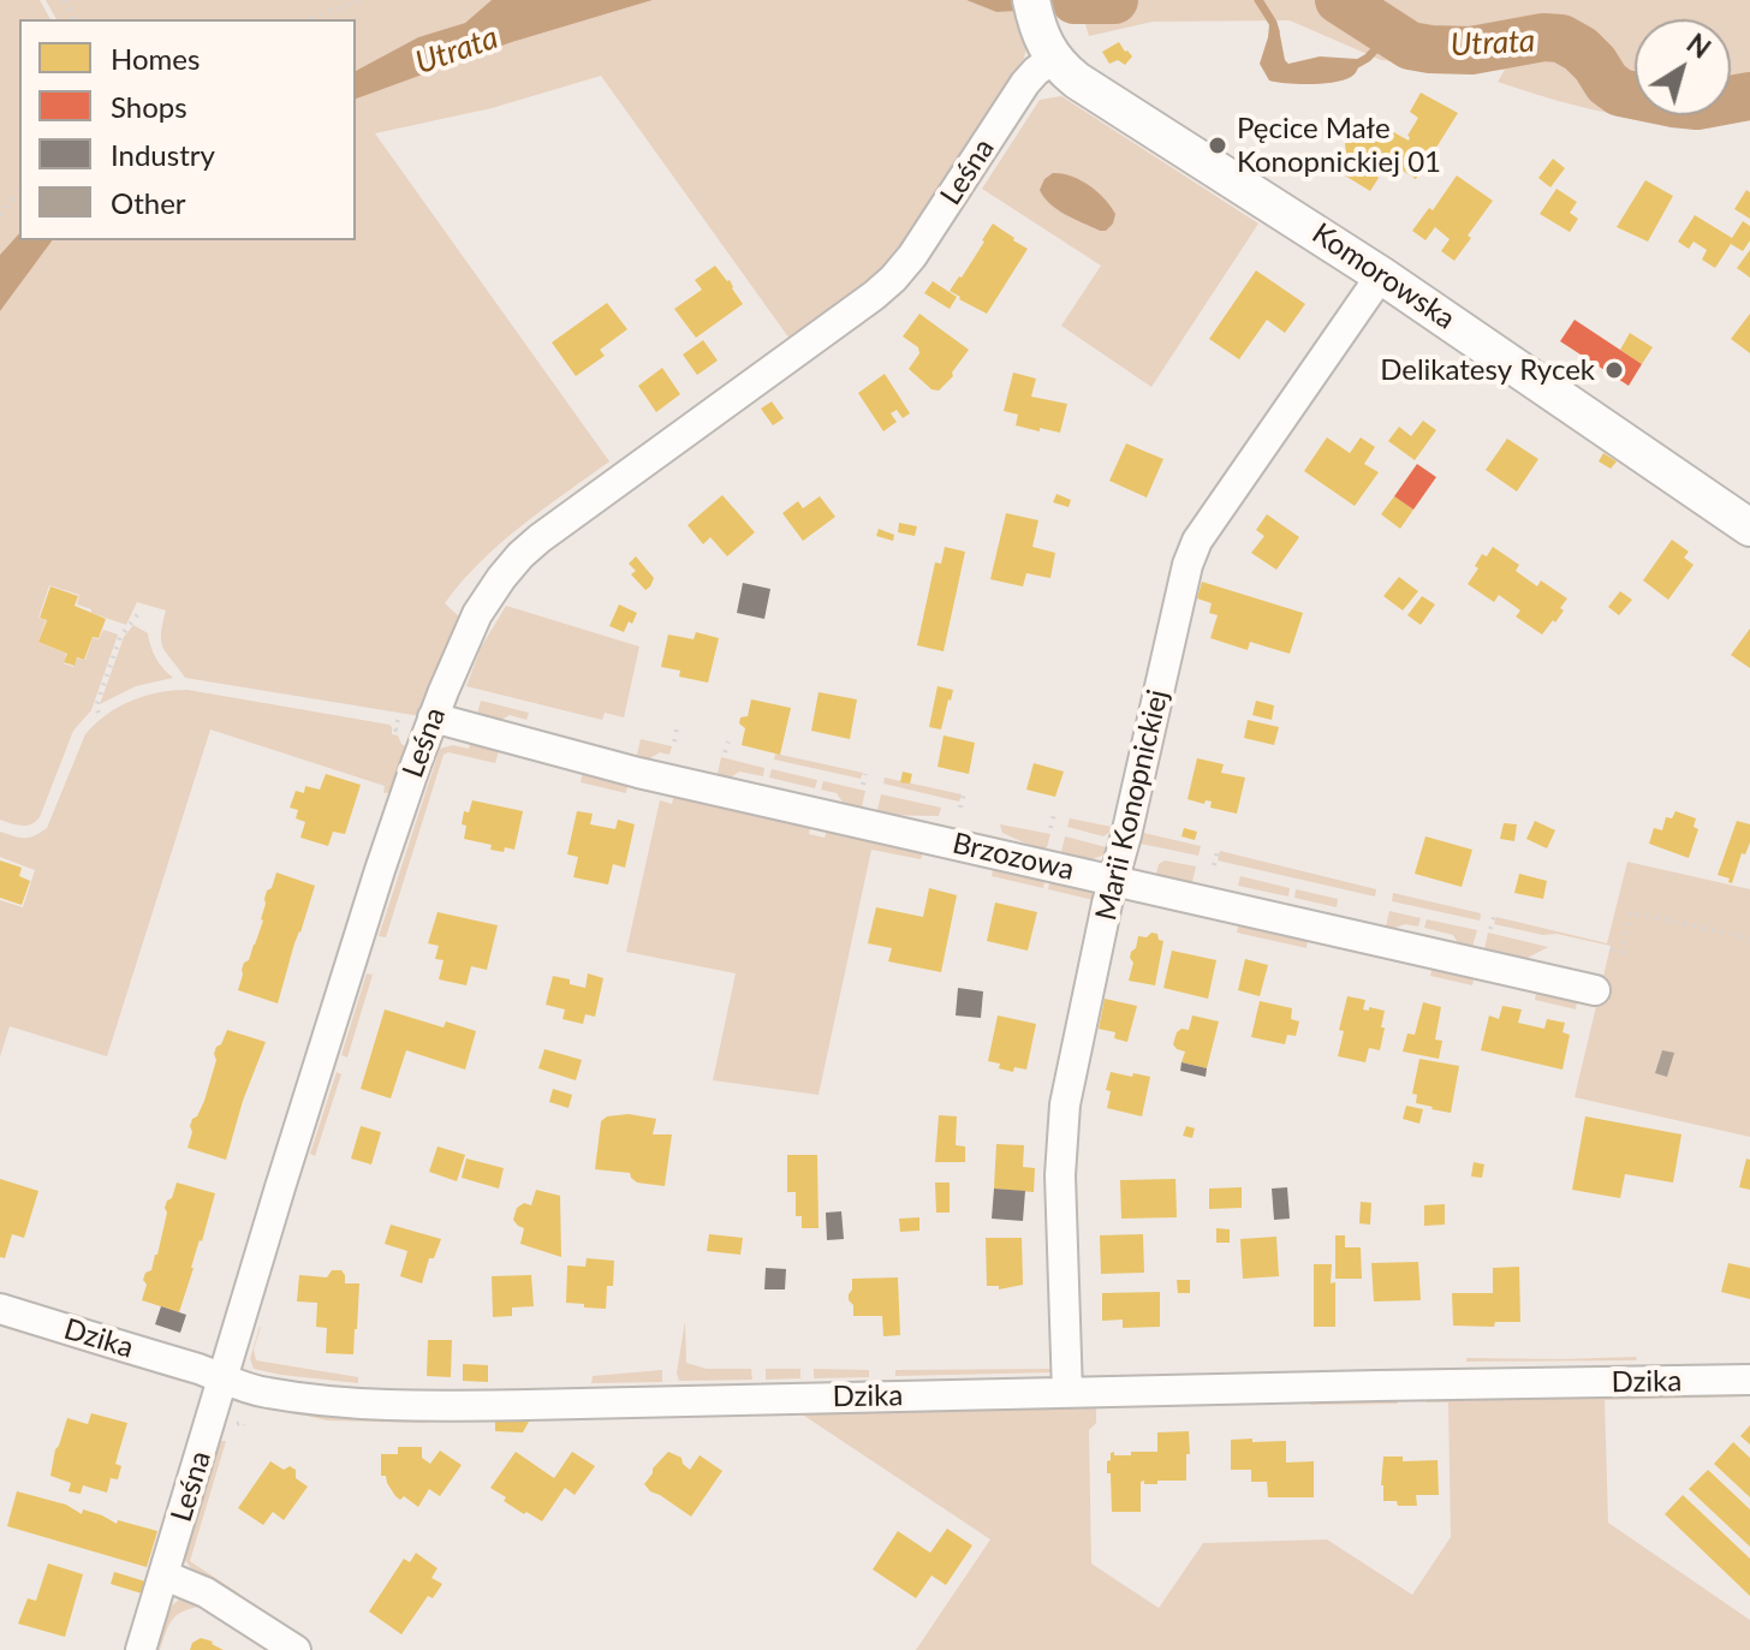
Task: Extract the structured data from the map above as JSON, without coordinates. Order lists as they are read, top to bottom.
{
  "streets": {
    "street": [
      "Leśna",
      "Komorowska",
      "Marii Konopnickiej",
      "Brzozowa",
      "Dzika"
    ]
  },
  "crossings": [
    ["Leśna", "Komorowska"],
    ["Leśna", "Brzozowa"],
    ["Leśna", "Dzika"],
    ["Komorowska", "Marii Konopnickiej"],
    ["Marii Konopnickiej", "Brzozowa"],
    ["Marii Konopnickiej", "Dzika"]
  ],
  "water": ["Utrata"],
  "places": ["Pęcice Małe Konopnickiej 01", "Delikatesy Rycek"],
  "legend": [
    "Homes",
    "Shops",
    "Industry",
    "Other"
  ],
  "north": "top right"
}
